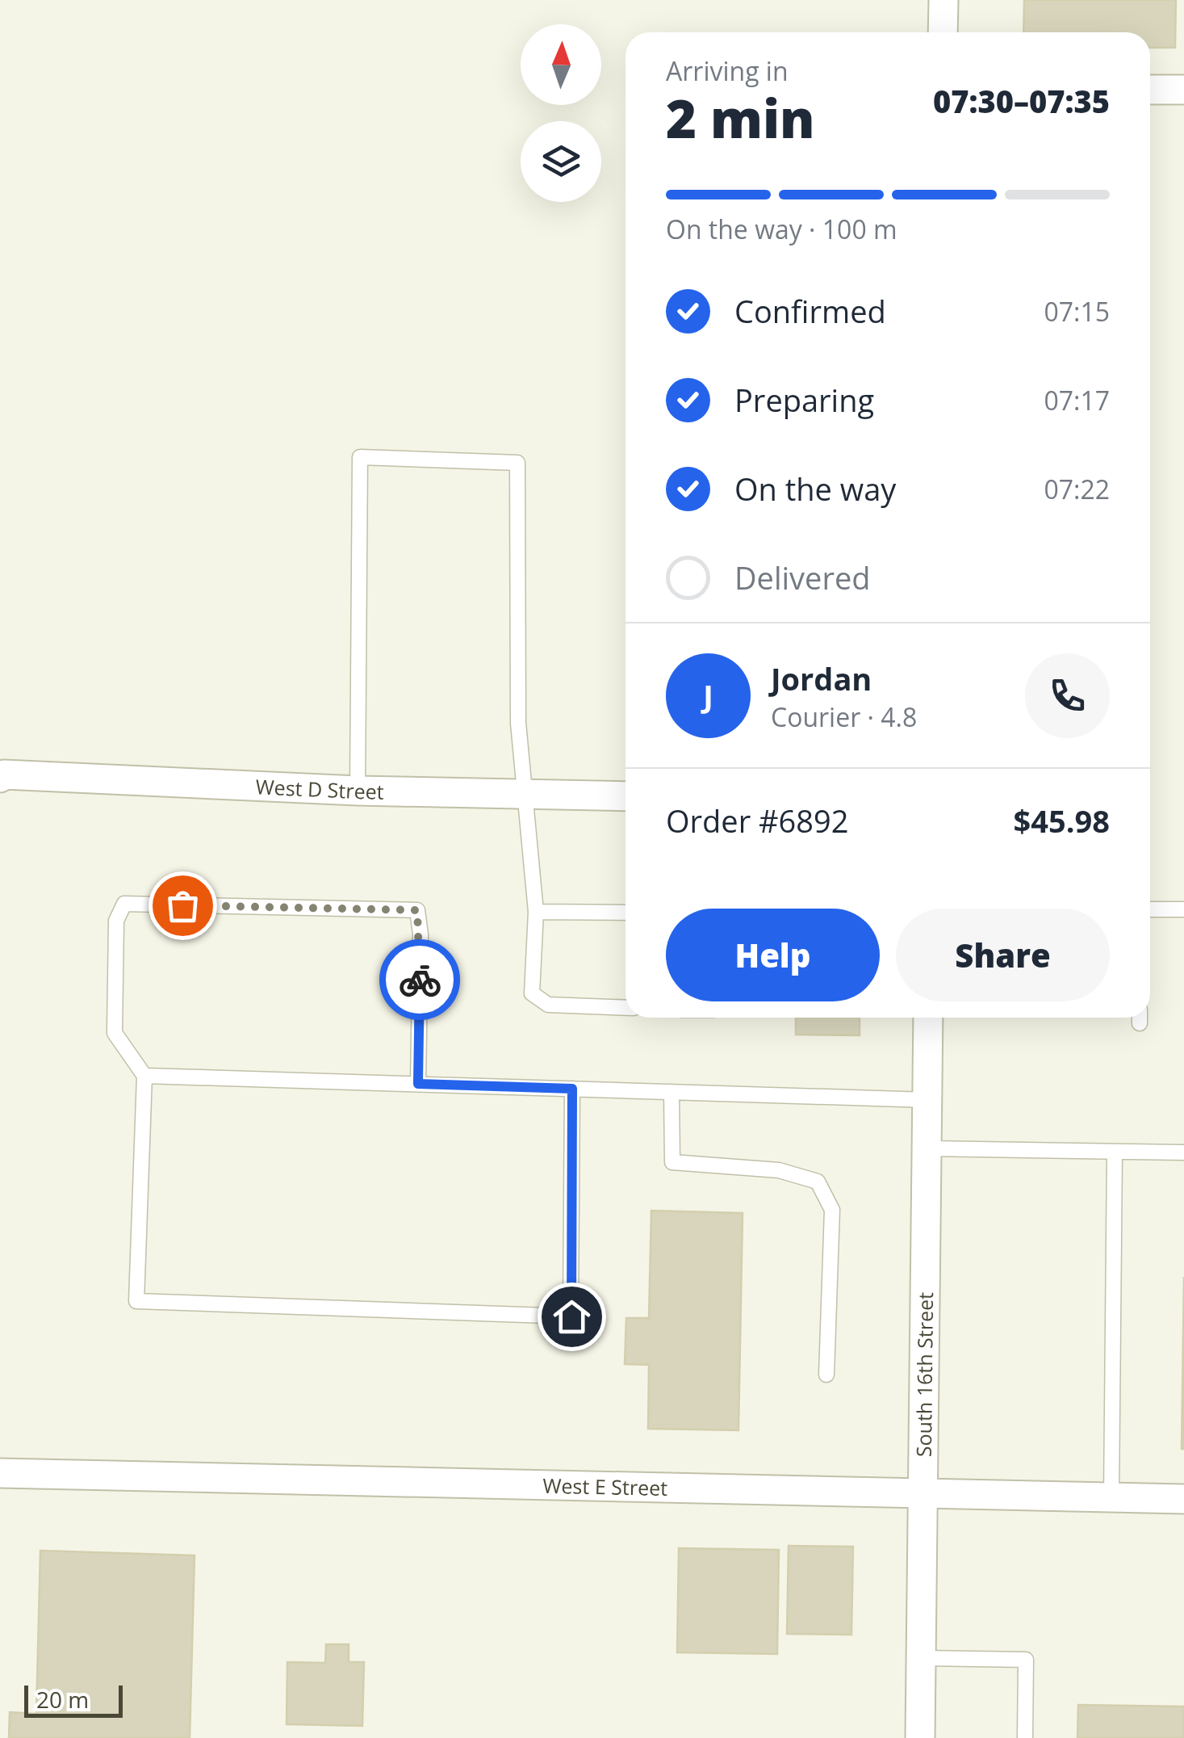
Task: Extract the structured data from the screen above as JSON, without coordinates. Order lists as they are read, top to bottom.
{
  "streets": {
    "street": ["West D Street", "South 16th Street", "West E Street"]
  },
  "crossings": [
    ["South 16th Street", "West E Street"]
  ],
  "scale_bar": "20 m",
  "north": "top",
  "page": {
    "heading": ["2 min", "Arriving in", "07:30–07:35"],
    "panel": [
      "Jordan",
      "Courier · 4.8",
      "Order #6892",
      "$45.98"
    ],
    "bar": "On the way · 100 m",
    "list": [
      ["Confirmed", "07:15"],
      ["Preparing", "07:17"],
      ["On the way", "07:22"],
      "Delivered"
    ],
    "round": "J",
    "buttons": ["Help", "Share"],
    "scale": "20 m"
  }
}
